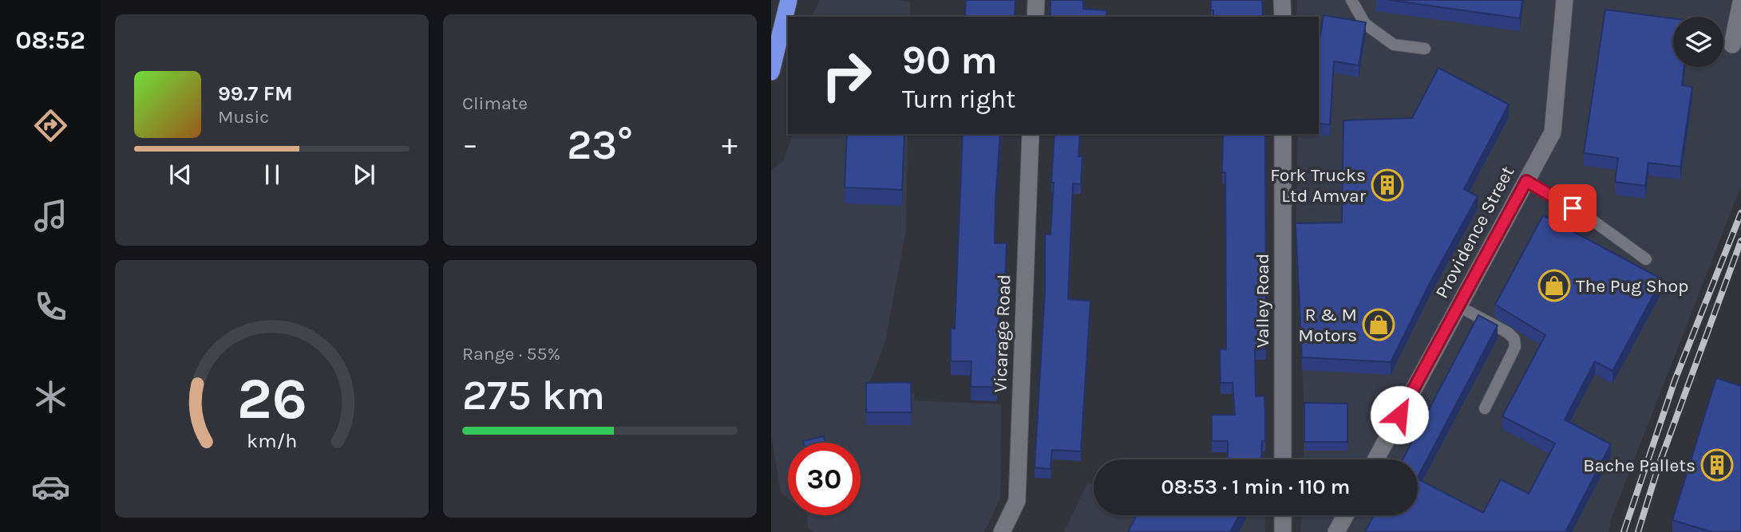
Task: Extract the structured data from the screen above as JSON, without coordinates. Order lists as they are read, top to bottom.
{
  "streets": {
    "street": ["Providence Street", "Valley Road", "Vicarage Road"]
  },
  "places": {
    "building": ["Fork Trucks Ltd Amvar", "Bache Pallets"],
    "shop": ["The Pug Shop", "R & M Motors"]
  },
  "page": {
    "tabs": "08:52",
    "tile": [
      "Climate",
      ["Range · 55%", "275 km"]
    ],
    "turn": ["90 m", "Turn right"],
    "song": ["99.7 FM", "Music"],
    "heat": ["−", "23°", "+"],
    "limit": "30",
    "trip": "08:53 · 1 min · 110 m",
    "gauge": ["26", "km/h"]
  }
}
